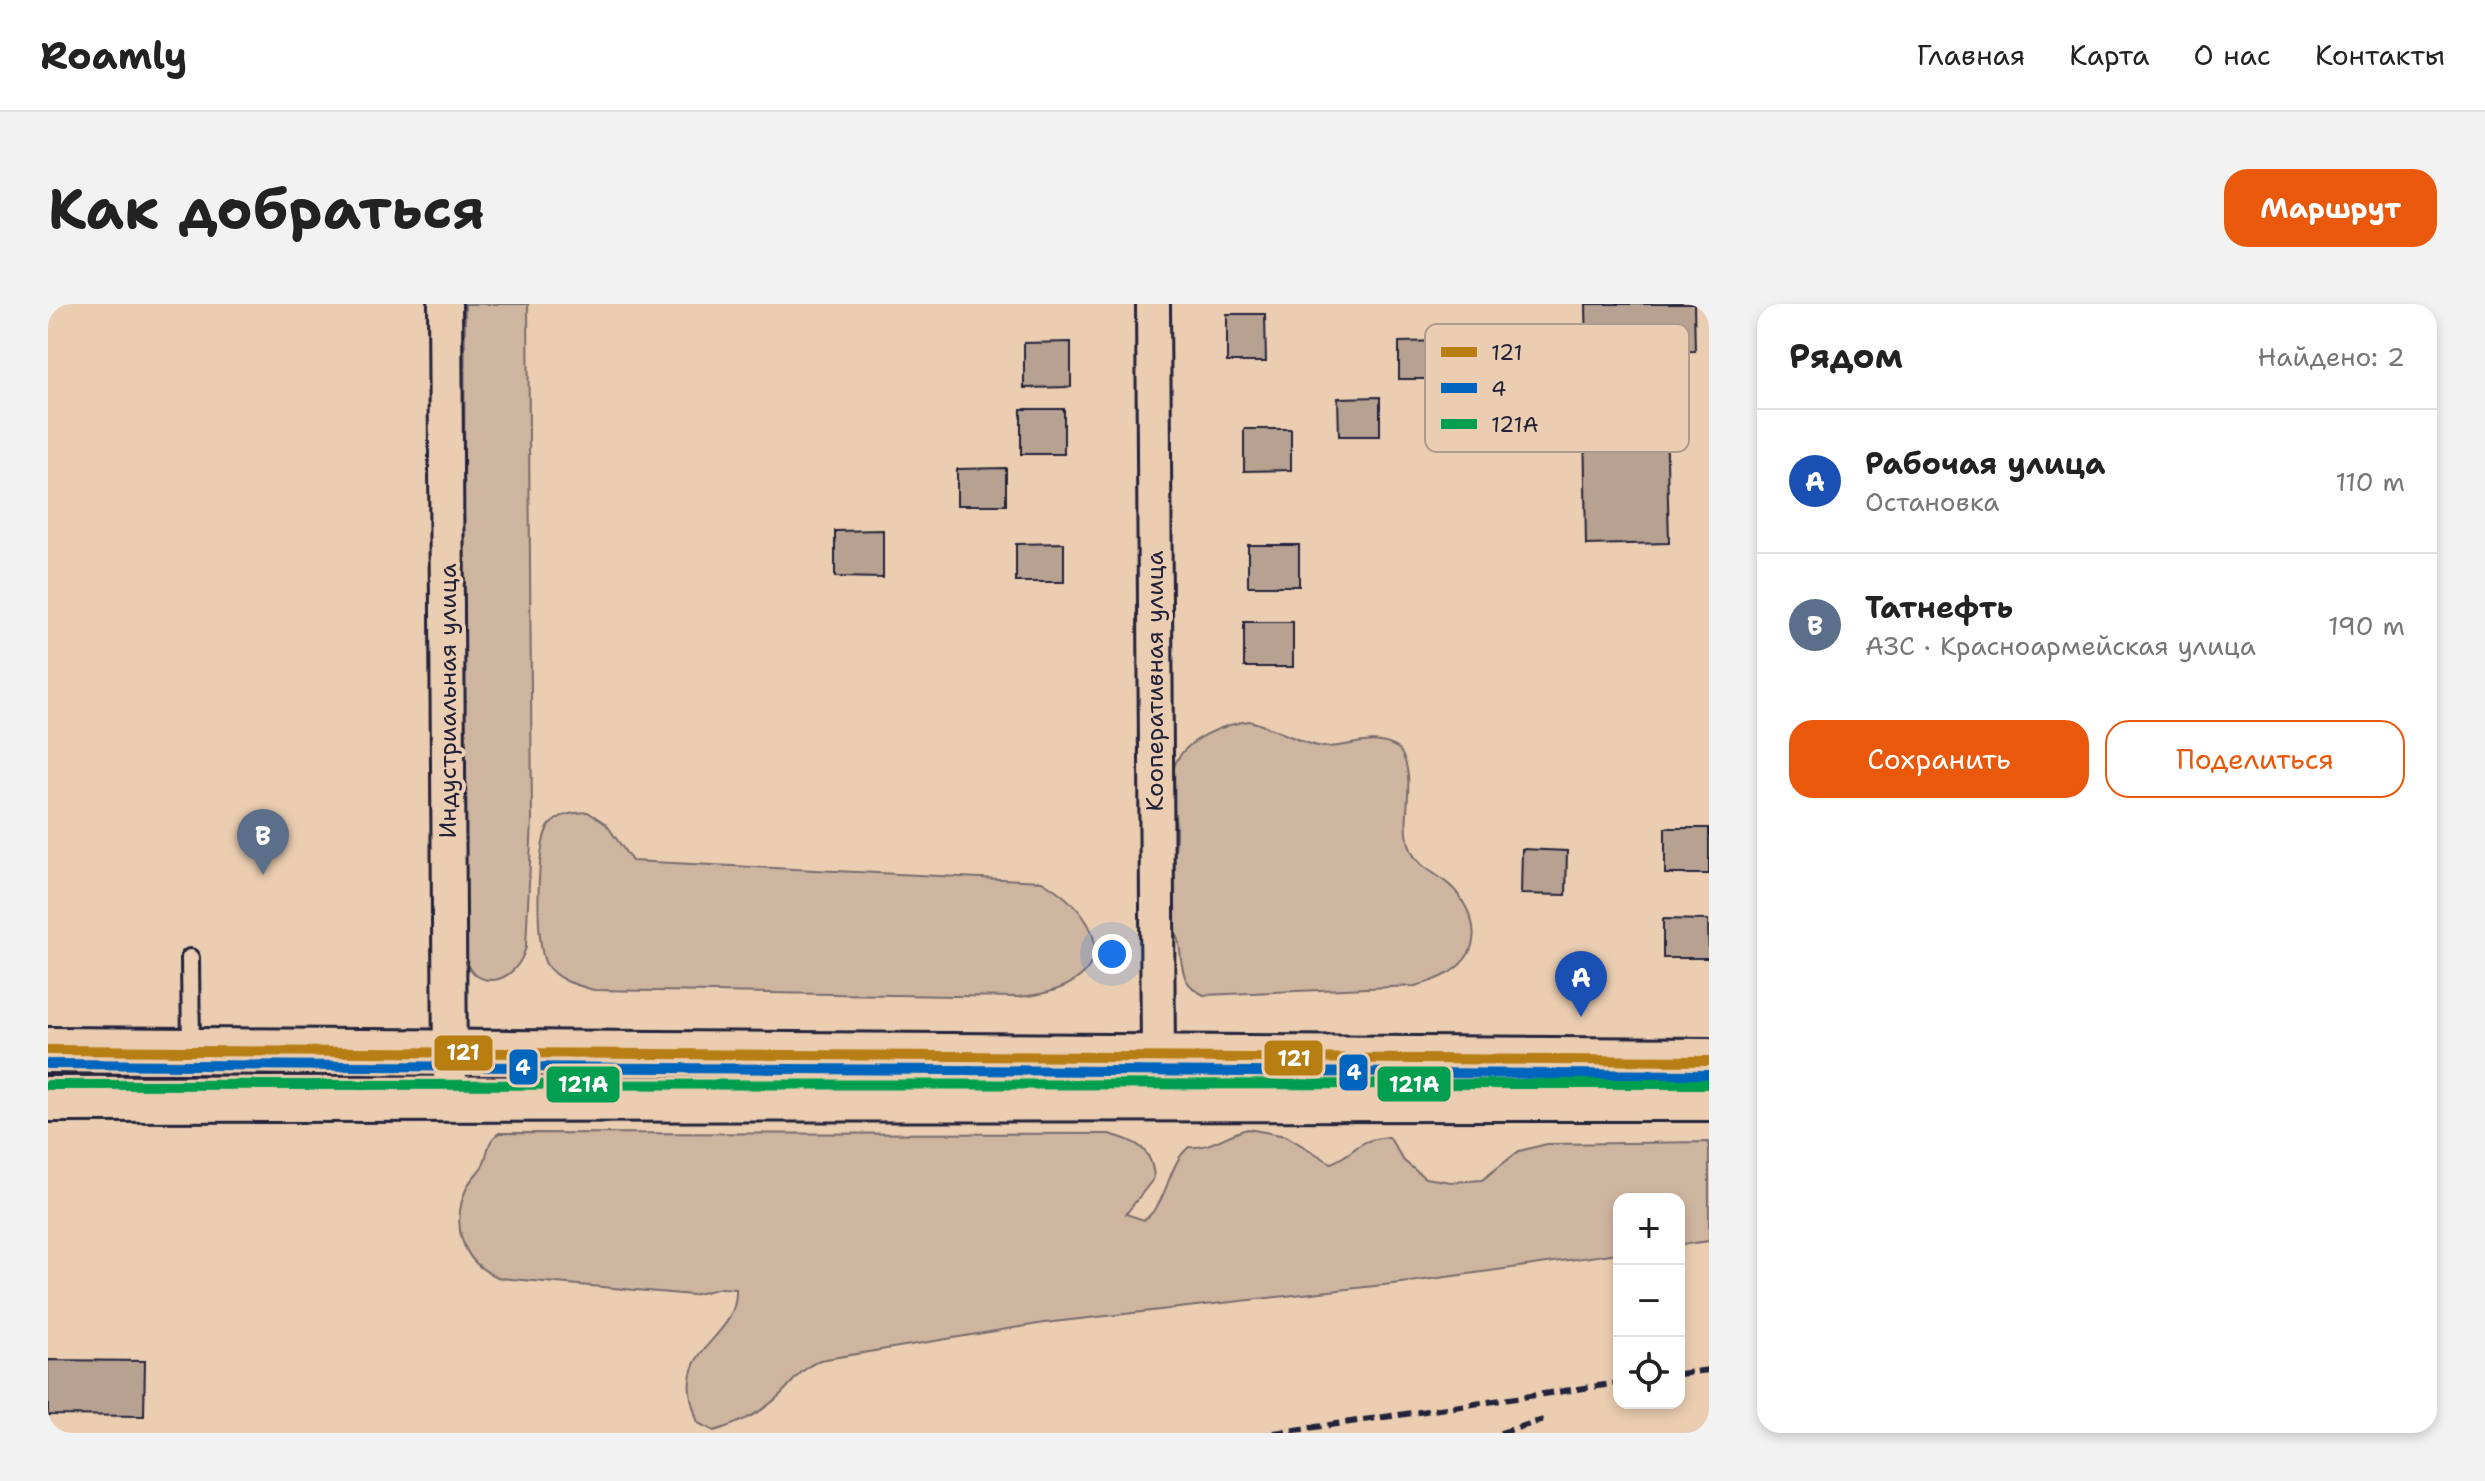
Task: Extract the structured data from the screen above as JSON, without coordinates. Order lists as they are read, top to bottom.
{
  "streets": {
    "street": ["Кооперативная улица", "Индустриальная улица"]
  },
  "lines": ["transit line 121", "transit line 4", "transit line 121А"],
  "legend": ["121", "4", "121А"],
  "page": {
    "header": "Roamly",
    "nav": [
      "Главная",
      "Карта",
      "О нас",
      "Контакты"
    ],
    "buttons": [
      "Маршрут",
      ["Сохранить", "Поделиться"]
    ],
    "title": "Как добраться",
    "heading": ["Рядом", "Найдено: 2"],
    "list": [
      {
        "mark": "A",
        "name": "Рабочая улица",
        "note": "Остановка",
        "value": "110 m"
      },
      {
        "mark": "B",
        "name": "Татнефть",
        "note": "АЗС · Красноармейская улица",
        "value": "190 m"
      }
    ],
    "pins": ["B", "A"],
    "map_buttons": ["+", "−"]
  }
}
